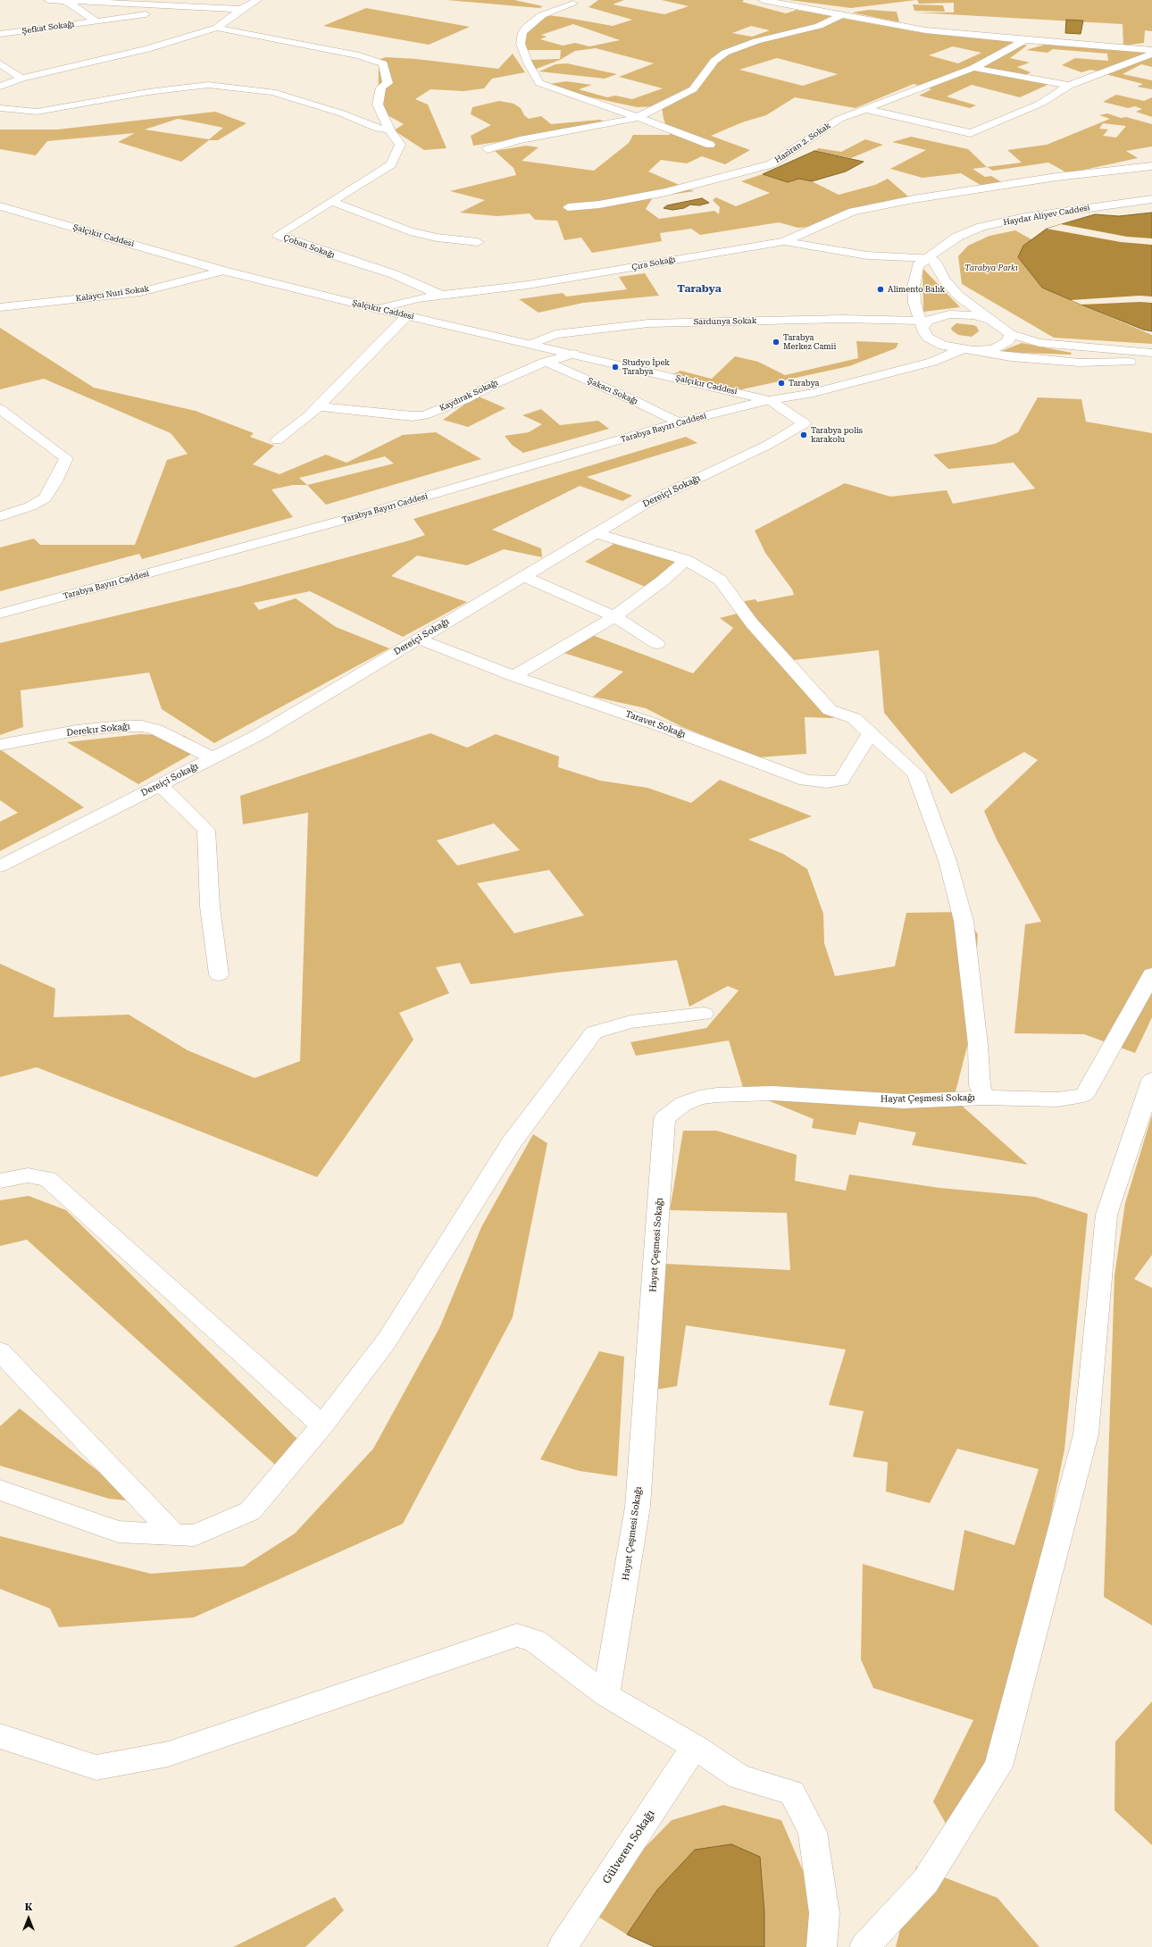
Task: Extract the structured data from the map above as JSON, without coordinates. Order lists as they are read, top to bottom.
{
  "streets": {
    "street": [
      "Şefkat Sokağı",
      "Haziran 2. Sokak",
      "Haydar Aliyev Caddesi",
      "Şalçıkır Caddesi",
      "Çoban Sokağı",
      "Çıra Sokağı",
      "Kalaycı Nuri Sokak",
      "Sardunya Sokak",
      "Şakacı Sokağı",
      "Kaydırak Sokağı",
      "Tarabya Bayırı Caddesi",
      "Dereiçi Sokağı",
      "Taravet Sokağı",
      "Derekır Sokağı",
      "Hayat Çeşmesi Sokağı",
      "Gülveren Sokağı"
    ]
  },
  "crossings": [
    ["Haydar Aliyev Caddesi", "Çıra Sokağı"],
    ["Haydar Aliyev Caddesi", "Sardunya Sokak"],
    ["Şalçıkır Caddesi", "Çıra Sokağı"],
    ["Şalçıkır Caddesi", "Kalaycı Nuri Sokak"],
    ["Şalçıkır Caddesi", "Sardunya Sokak"],
    ["Şalçıkır Caddesi", "Kaydırak Sokağı"],
    ["Şalçıkır Caddesi", "Tarabya Bayırı Caddesi"],
    ["Şalçıkır Caddesi", "Dereiçi Sokağı"],
    ["Çoban Sokağı", "Çıra Sokağı"],
    ["Şakacı Sokağı", "Kaydırak Sokağı"],
    ["Şakacı Sokağı", "Tarabya Bayırı Caddesi"],
    ["Tarabya Bayırı Caddesi", "Dereiçi Sokağı"],
    ["Dereiçi Sokağı", "Taravet Sokağı"],
    ["Dereiçi Sokağı", "Derekır Sokağı"]
  ],
  "districts": ["Tarabya"],
  "parks": ["Tarabya Parkı"],
  "places": [
    "Alimento Balık",
    "Tarabya Merkez Camii",
    "Studyo İpek Tarabya",
    "Tarabya",
    "Tarabya polis karakolu"
  ],
  "north": "top"
}
